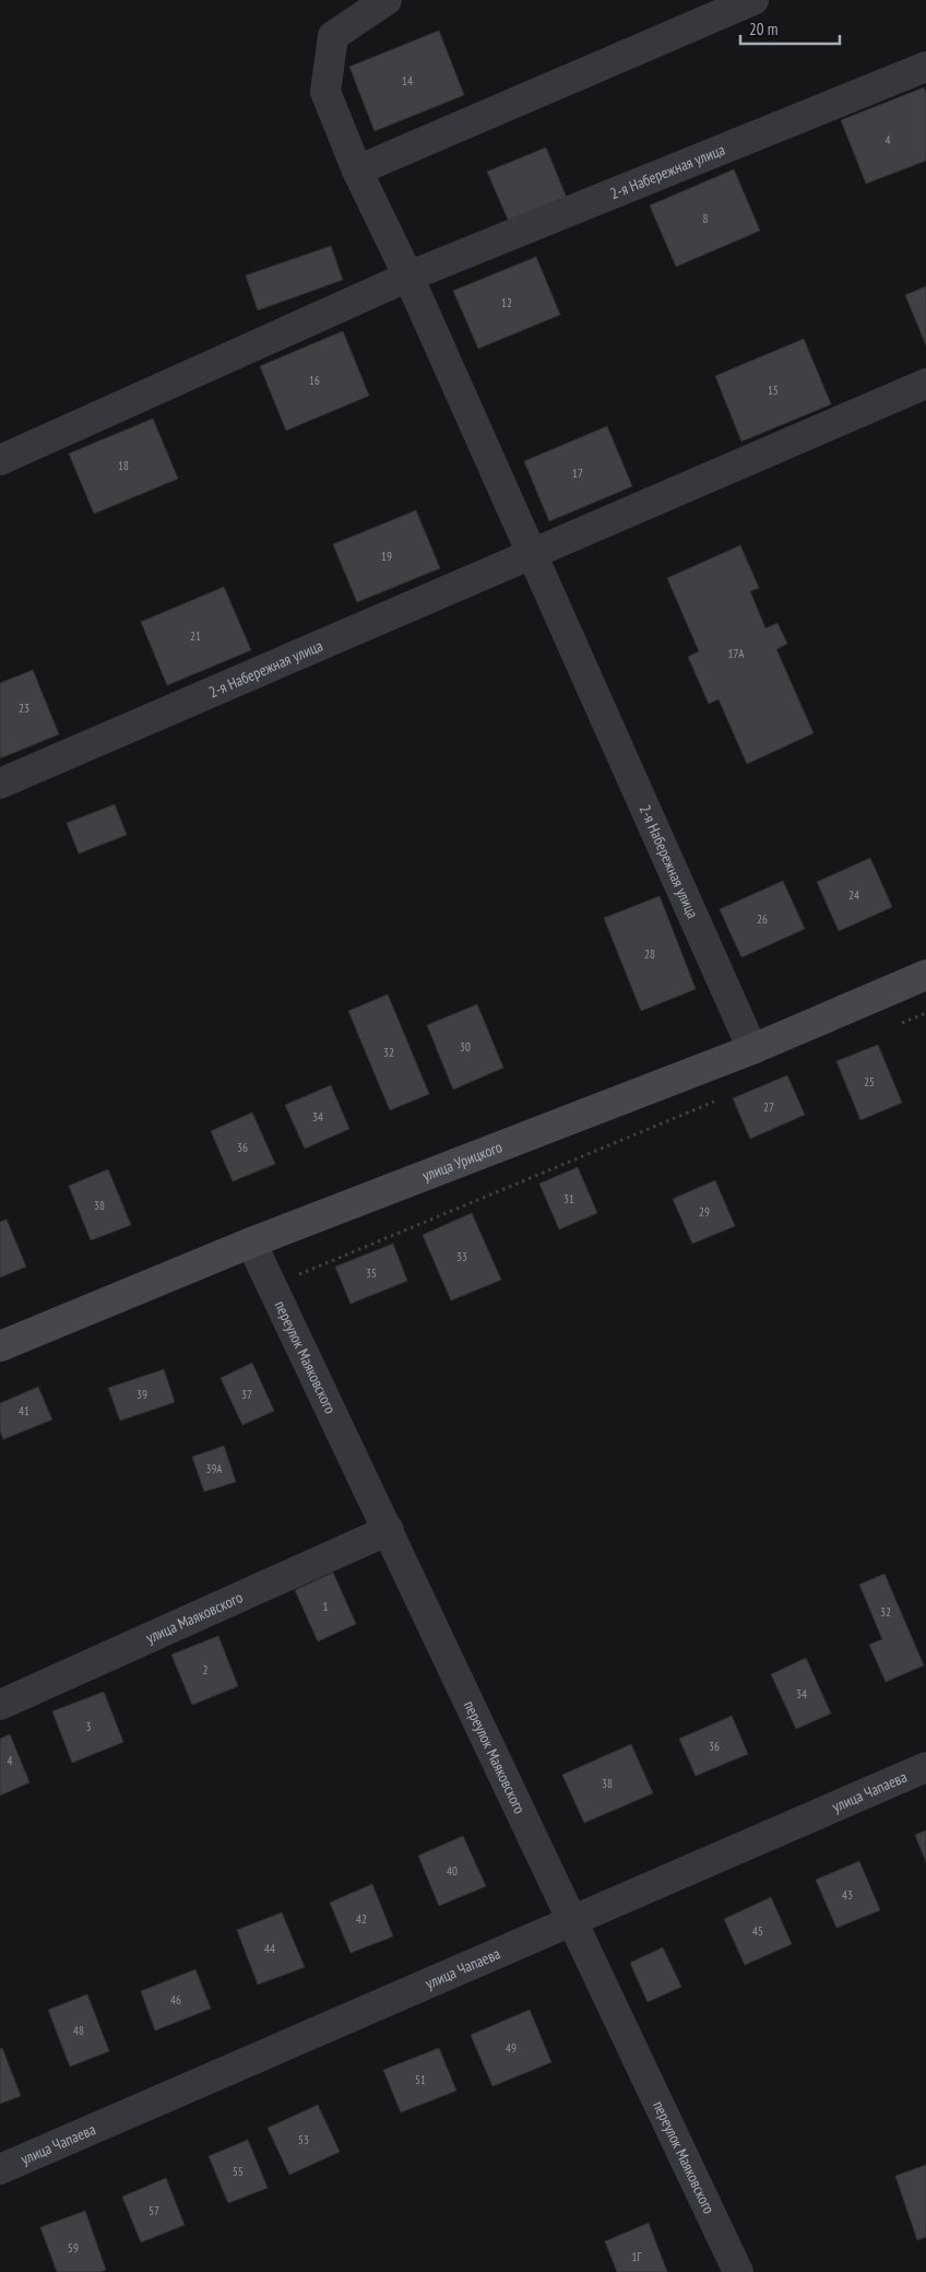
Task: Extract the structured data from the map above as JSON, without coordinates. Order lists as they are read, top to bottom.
{
  "streets": {
    "street": [
      "2-я Набережная улица",
      "улица Урицкого",
      "переулок Маяковского",
      "улица Маяковского",
      "улица Чапаева"
    ]
  },
  "crossings": [
    ["2-я Набережная улица", "улица Урицкого"],
    ["улица Урицкого", "переулок Маяковского"],
    ["переулок Маяковского", "улица Маяковского"],
    ["переулок Маяковского", "улица Чапаева"]
  ],
  "house_numbers": [
    "14",
    "4",
    "8",
    "12",
    "16",
    "15",
    "18",
    "17",
    "19",
    "21",
    "17А",
    "23",
    "24",
    "26",
    "28",
    "30",
    "32",
    "25",
    "27",
    "34",
    "36",
    "31",
    "38",
    "29",
    "33",
    "35",
    "39",
    "37",
    "41",
    "39А",
    "1",
    "32",
    "2",
    "34",
    "3",
    "36",
    "4",
    "38",
    "40",
    "43",
    "42",
    "45",
    "44",
    "46",
    "48",
    "49",
    "51",
    "53",
    "55",
    "57",
    "59",
    "1Г"
  ],
  "scale_bar": "20 m"
}
